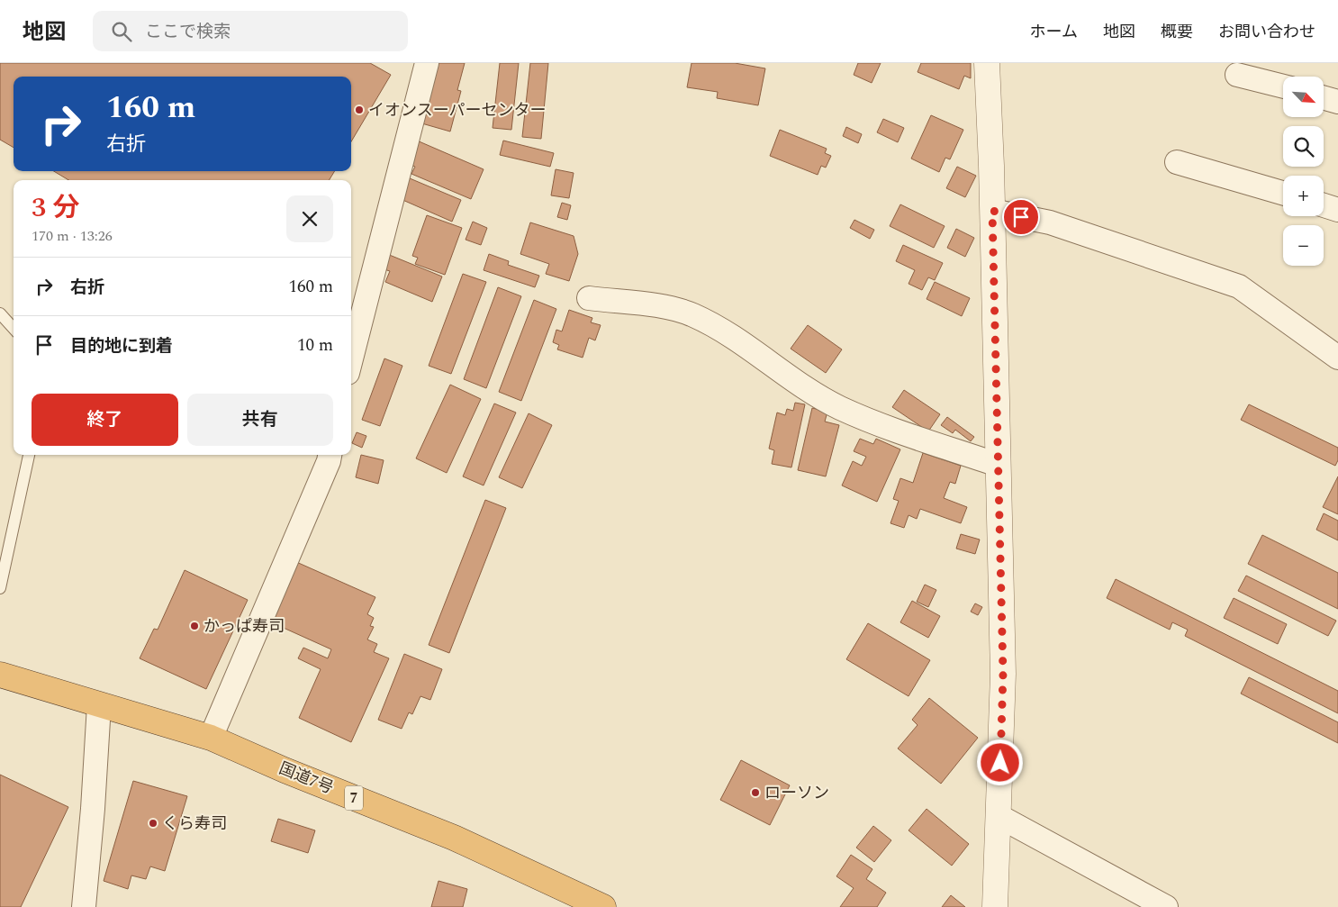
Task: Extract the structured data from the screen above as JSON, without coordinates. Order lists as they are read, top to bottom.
{
  "streets": {
    "highway": ["国道7号", "7"]
  },
  "places": [
    "イオンスーパーセンター",
    "かっぱ寿司",
    "ローソン",
    "くら寿司"
  ],
  "north": "bottom right",
  "page": {
    "header": "地図",
    "search": "ここで検索",
    "nav": [
      "ホーム",
      "地図",
      "概要",
      "お問い合わせ"
    ],
    "map_buttons": ["+", "−"],
    "turn": ["160 m", "右折"],
    "heading": ["3 分", "170 m · 13:26"],
    "list": [
      {
        "name": "右折",
        "value": "160 m"
      },
      {
        "name": "目的地に到着",
        "value": "10 m"
      }
    ],
    "buttons": ["終了", "共有"]
  }
}
